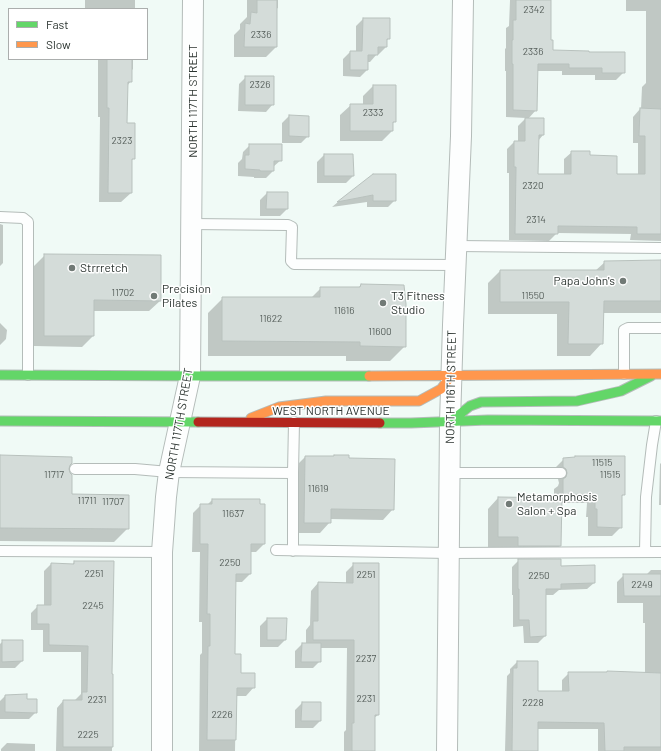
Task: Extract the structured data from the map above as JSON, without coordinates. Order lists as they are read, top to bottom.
{
  "streets": {
    "main road": ["WEST NORTH AVENUE"],
    "street": ["NORTH 117TH STREET", "NORTH 116TH STREET"]
  },
  "crossings": [
    ["NORTH 117TH STREET", "WEST NORTH AVENUE"],
    ["NORTH 116TH STREET", "WEST NORTH AVENUE"]
  ],
  "places": [
    "Strrretch",
    "Papa John's",
    "Precision Pilates",
    "T3 Fitness Studio",
    "Metamorphosis Salon + Spa"
  ],
  "house_numbers": [
    "2342",
    "2336",
    "2336",
    "2326",
    "2333",
    "2323",
    "2320",
    "2314",
    "11702",
    "11550",
    "11616",
    "11622",
    "11600",
    "11515",
    "11717",
    "11515",
    "11619",
    "11711",
    "11707",
    "11637",
    "2250",
    "2251",
    "2251",
    "2250",
    "2249",
    "2245",
    "2237",
    "2231",
    "2231",
    "2228",
    "2226",
    "2225"
  ],
  "legend": ["Fast", "Slow"]
}
